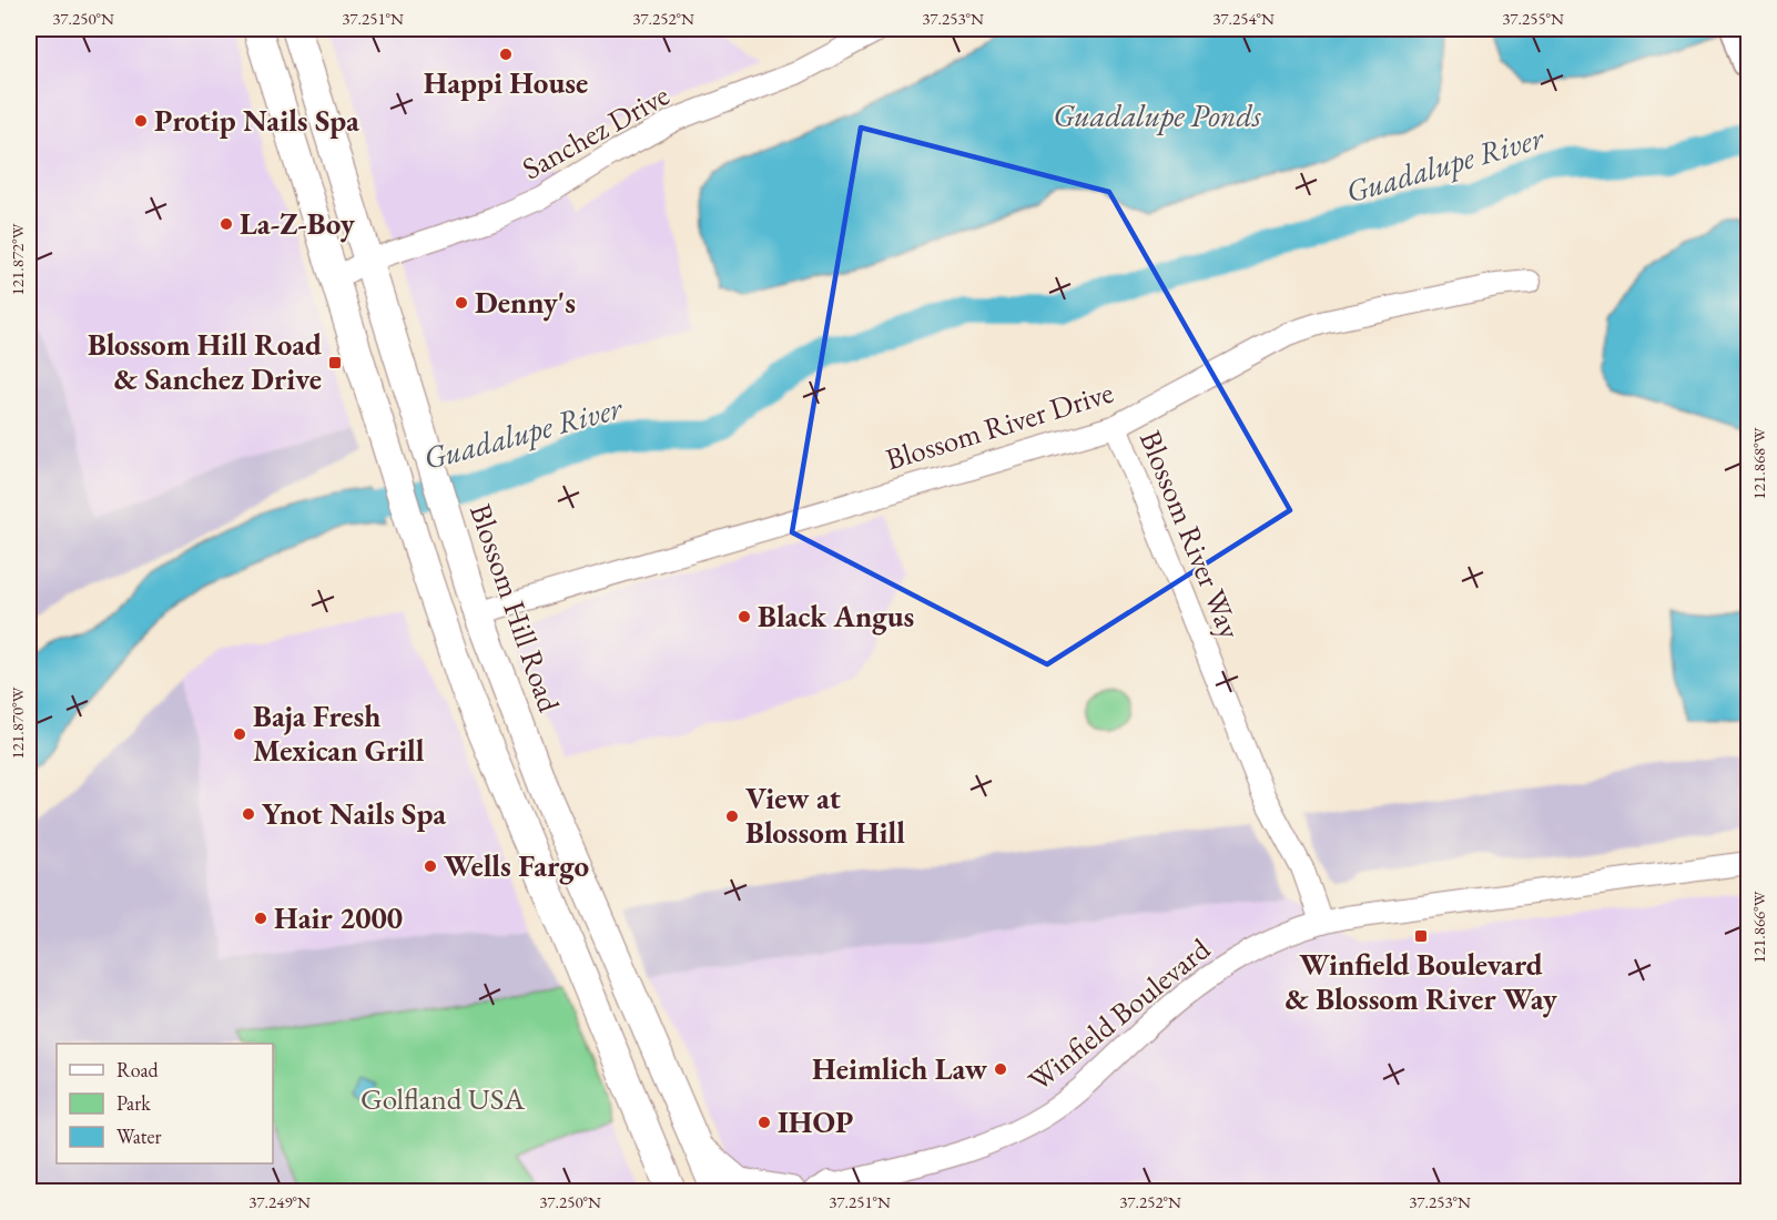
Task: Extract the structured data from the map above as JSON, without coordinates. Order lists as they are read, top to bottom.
{
  "streets": {
    "main road": ["Blossom Hill Road"],
    "street": [
      "Sanchez Drive",
      "Blossom River Drive",
      "Blossom River Way",
      "Winfield Boulevard"
    ]
  },
  "crossings": [
    ["Sanchez Drive", "Blossom Hill Road"],
    ["Blossom River Drive", "Blossom River Way"],
    ["Blossom River Drive", "Blossom Hill Road"],
    ["Blossom River Way", "Winfield Boulevard"]
  ],
  "water": ["Guadalupe Ponds", "Guadalupe River"],
  "parks": ["Golfland USA"],
  "places": {
    "other": [
      "Happi House",
      "Protip Nails Spa",
      "La-Z-Boy",
      "Denny's",
      "Black Angus",
      "Baja Fresh Mexican Grill",
      "Ynot Nails Spa",
      "View at Blossom Hill",
      "Wells Fargo",
      "Hair 2000",
      "Heimlich Law",
      "IHOP"
    ],
    "transit": ["Blossom Hill Road & Sanchez Drive", "Winfield Boulevard & Blossom River Way"]
  },
  "legend": ["Road", "Park", "Water"],
  "coordinates": [
    "37.250°N",
    "37.251°N",
    "37.252°N",
    "37.253°N",
    "37.254°N",
    "37.255°N",
    "121.872°W",
    "121.868°W",
    "121.870°W",
    "121.866°W",
    "37.249°N"
  ]
}
